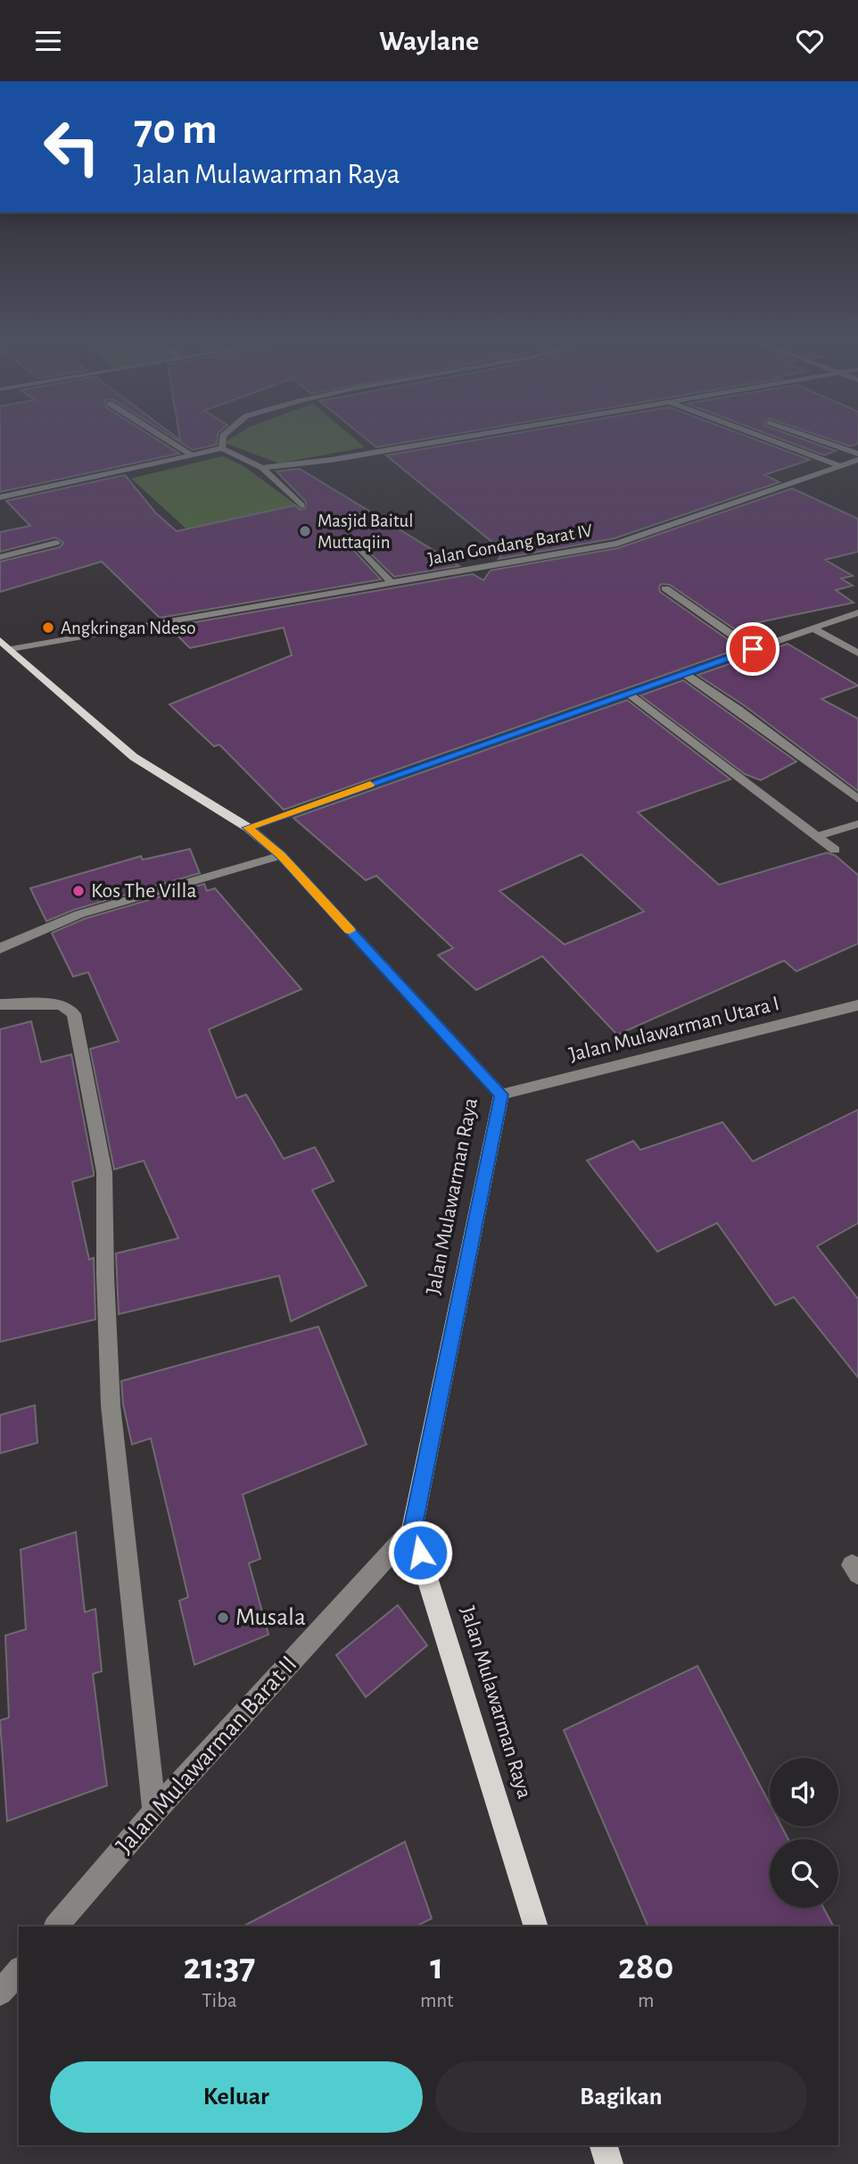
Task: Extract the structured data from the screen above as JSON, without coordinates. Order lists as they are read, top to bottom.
{
  "streets": {
    "main road": ["Jalan Mulawarman Raya"],
    "street": ["Jalan Gondang Barat IV", "Jalan Mulawarman Utara I", "Jalan Mulawarman Barat II"]
  },
  "crossings": [
    ["Jalan Gondang Barat IV", "Jalan Mulawarman Raya"],
    ["Jalan Mulawarman Utara I", "Jalan Mulawarman Raya"],
    ["Jalan Mulawarman Raya", "Jalan Mulawarman Barat II"]
  ],
  "places": [
    "Masjid Baitul Muttaqiin",
    "Angkringan Ndeso",
    "Kos The Villa",
    "Musala"
  ],
  "page": {
    "header": "Waylane",
    "turn": ["70 m", "Jalan Mulawarman Raya"],
    "eta": [
      "21:37",
      "Tiba",
      "1",
      "mnt",
      "280",
      "m"
    ],
    "buttons": ["Keluar", "Bagikan"]
  }
}
